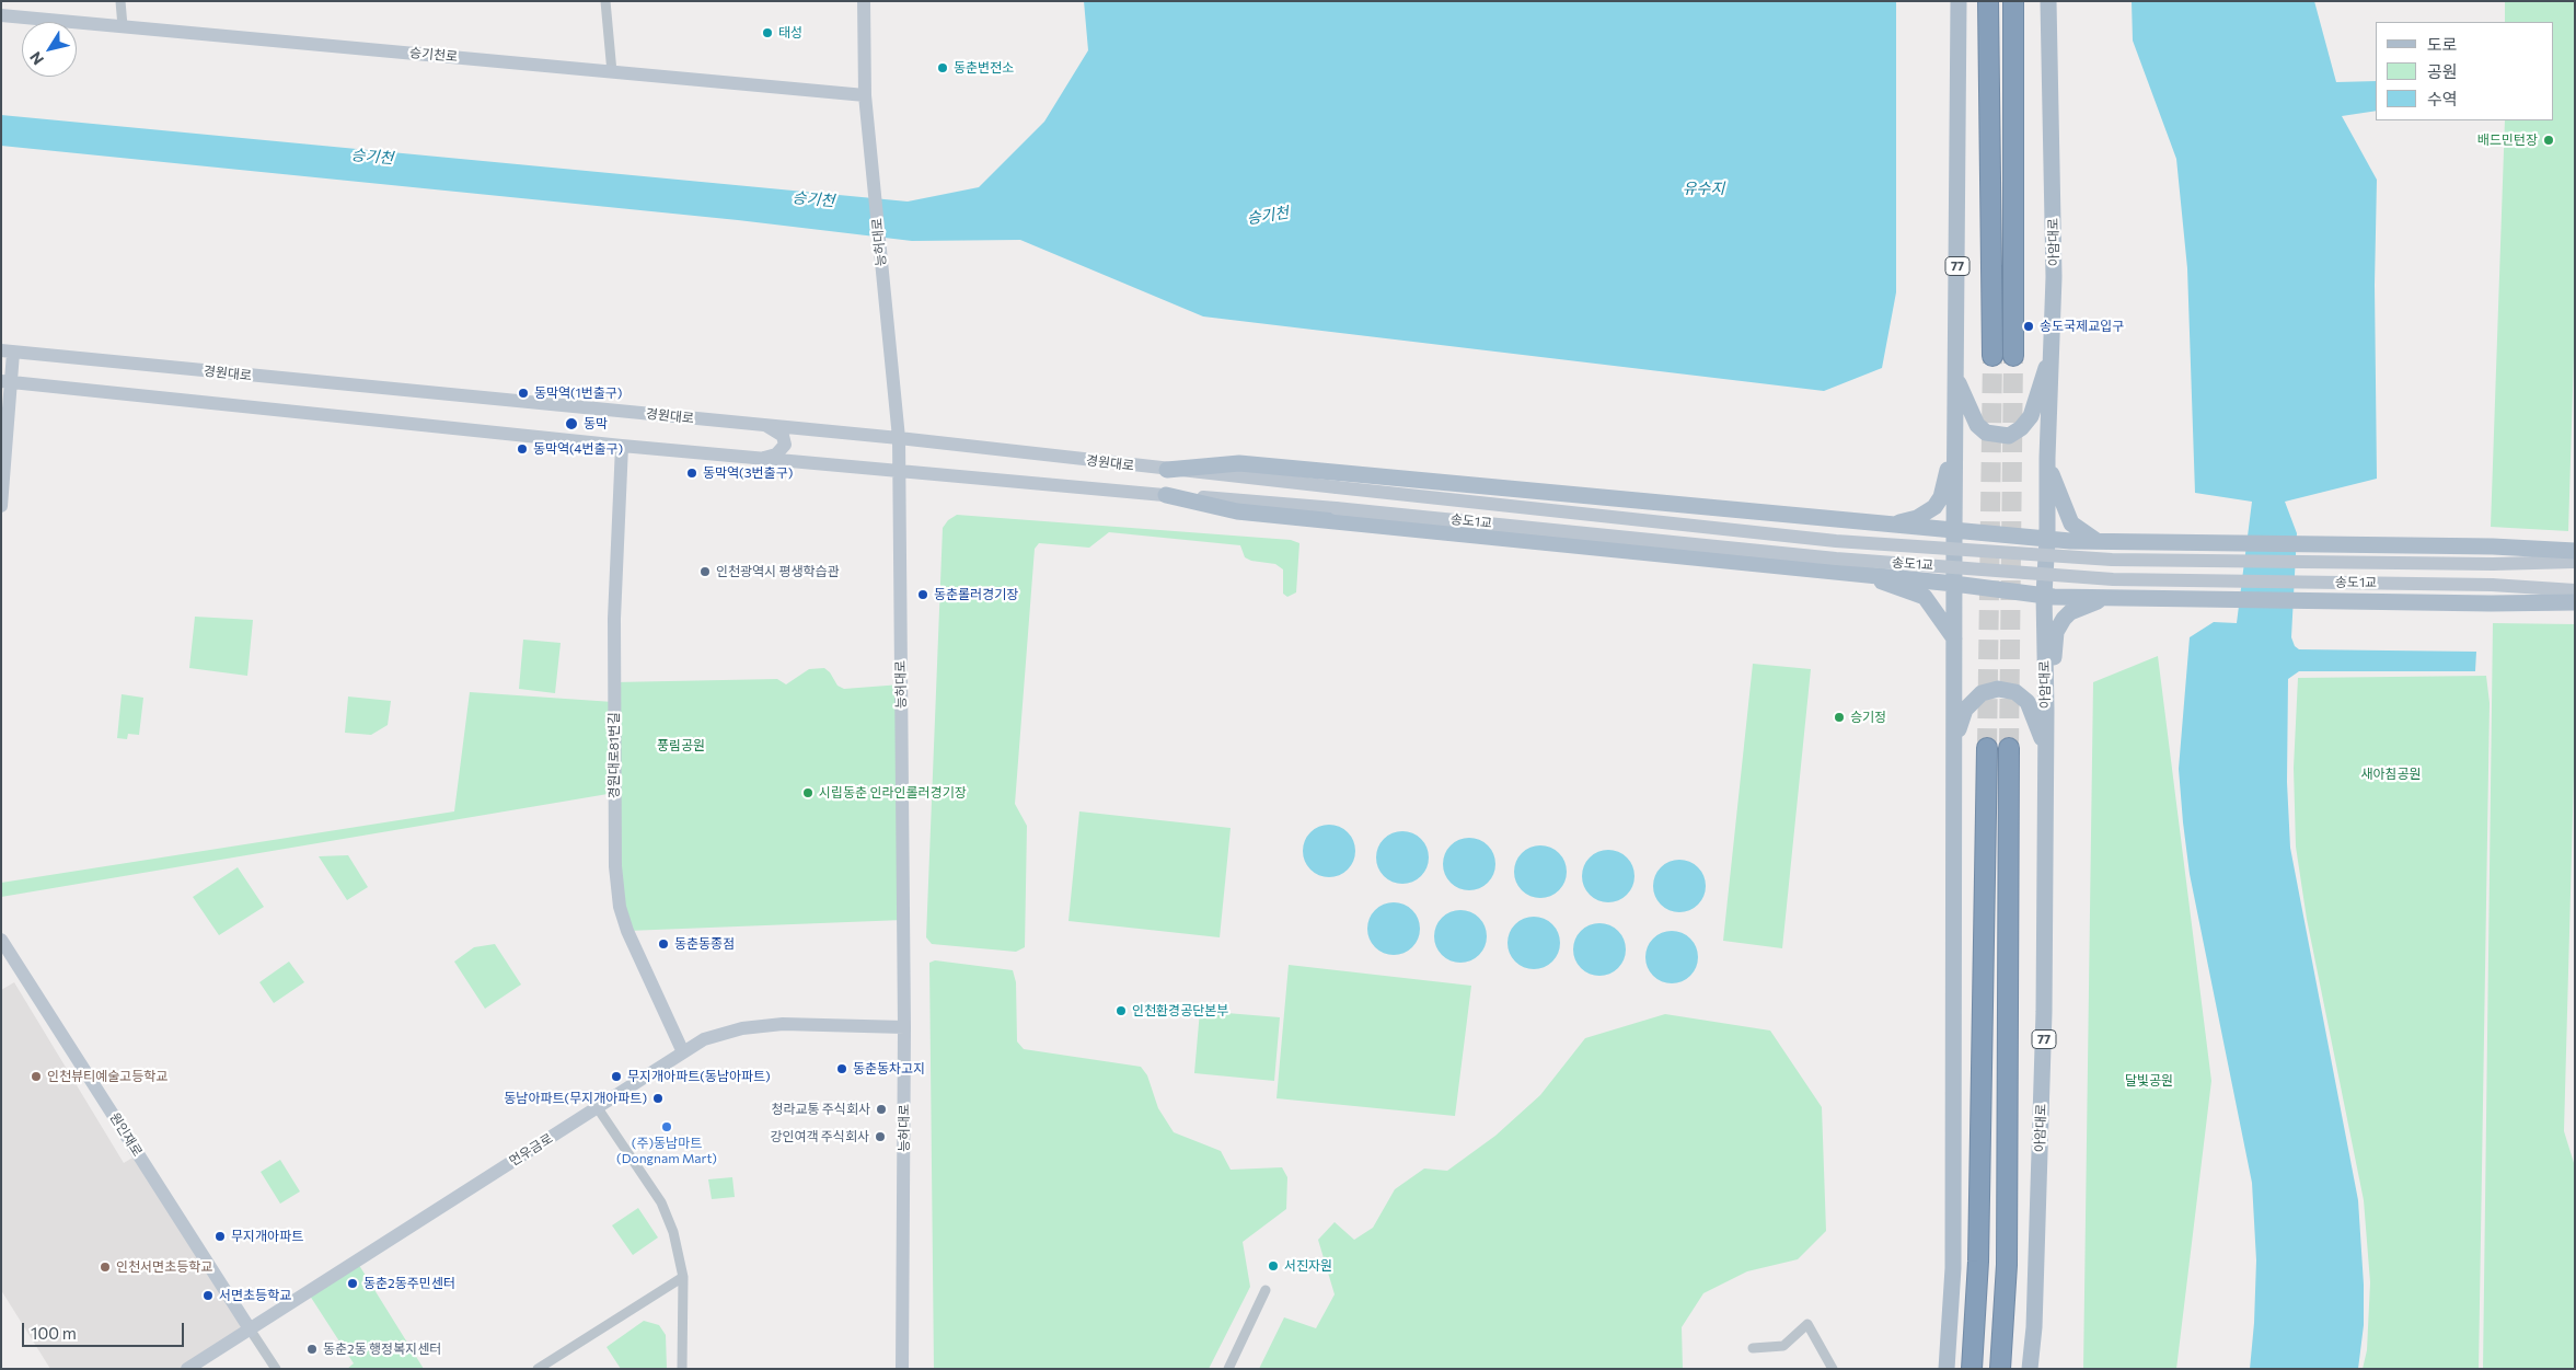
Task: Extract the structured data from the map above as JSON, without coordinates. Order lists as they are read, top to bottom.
{
  "streets": {
    "main road": [
      "승기천로",
      "능허대로",
      "아암대로",
      "77",
      "경원대로",
      "송도1교",
      "경원대로81번길",
      "원인재로",
      "먼우금로"
    ]
  },
  "crossings": [
    ["승기천로", "능허대로"],
    ["능허대로", "경원대로"],
    ["능허대로", "먼우금로"],
    ["경원대로", "송도1교"],
    ["경원대로", "경원대로81번길"],
    ["경원대로81번길", "먼우금로"],
    ["원인재로", "먼우금로"]
  ],
  "water": ["승기천", "유수지"],
  "parks": ["풍림공원", "새아침공원", "달빛공원"],
  "places": [
    "태성",
    "동춘변전소",
    "배드민턴장",
    "송도국제교입구",
    "동막역(1번출구)",
    "동막",
    "동막역(4번출구)",
    "동막역(3번출구)",
    "인천광역시 평생학습관",
    "동춘롤러경기장",
    "승기정",
    "시립동춘 인라인롤러경기장",
    "동춘동종점",
    "인천환경공단본부",
    "동춘동차고지",
    "인천뷰티예술고등학교",
    "무지개아파트(동남아파트)",
    "동남아파트(무지개아파트)",
    "청라교통 주식회사",
    "(주)동남마트 (Dongnam Mart)",
    "강인여객 주식회사",
    "무지개아파트",
    "서진자원",
    "인천서면초등학교",
    "동춘2동주민센터",
    "서면초등학교",
    "동춘2동 행정복지센터"
  ],
  "legend": ["도로", "공원", "수역"],
  "scale_bar": "100 m",
  "north": "bottom left"
}
